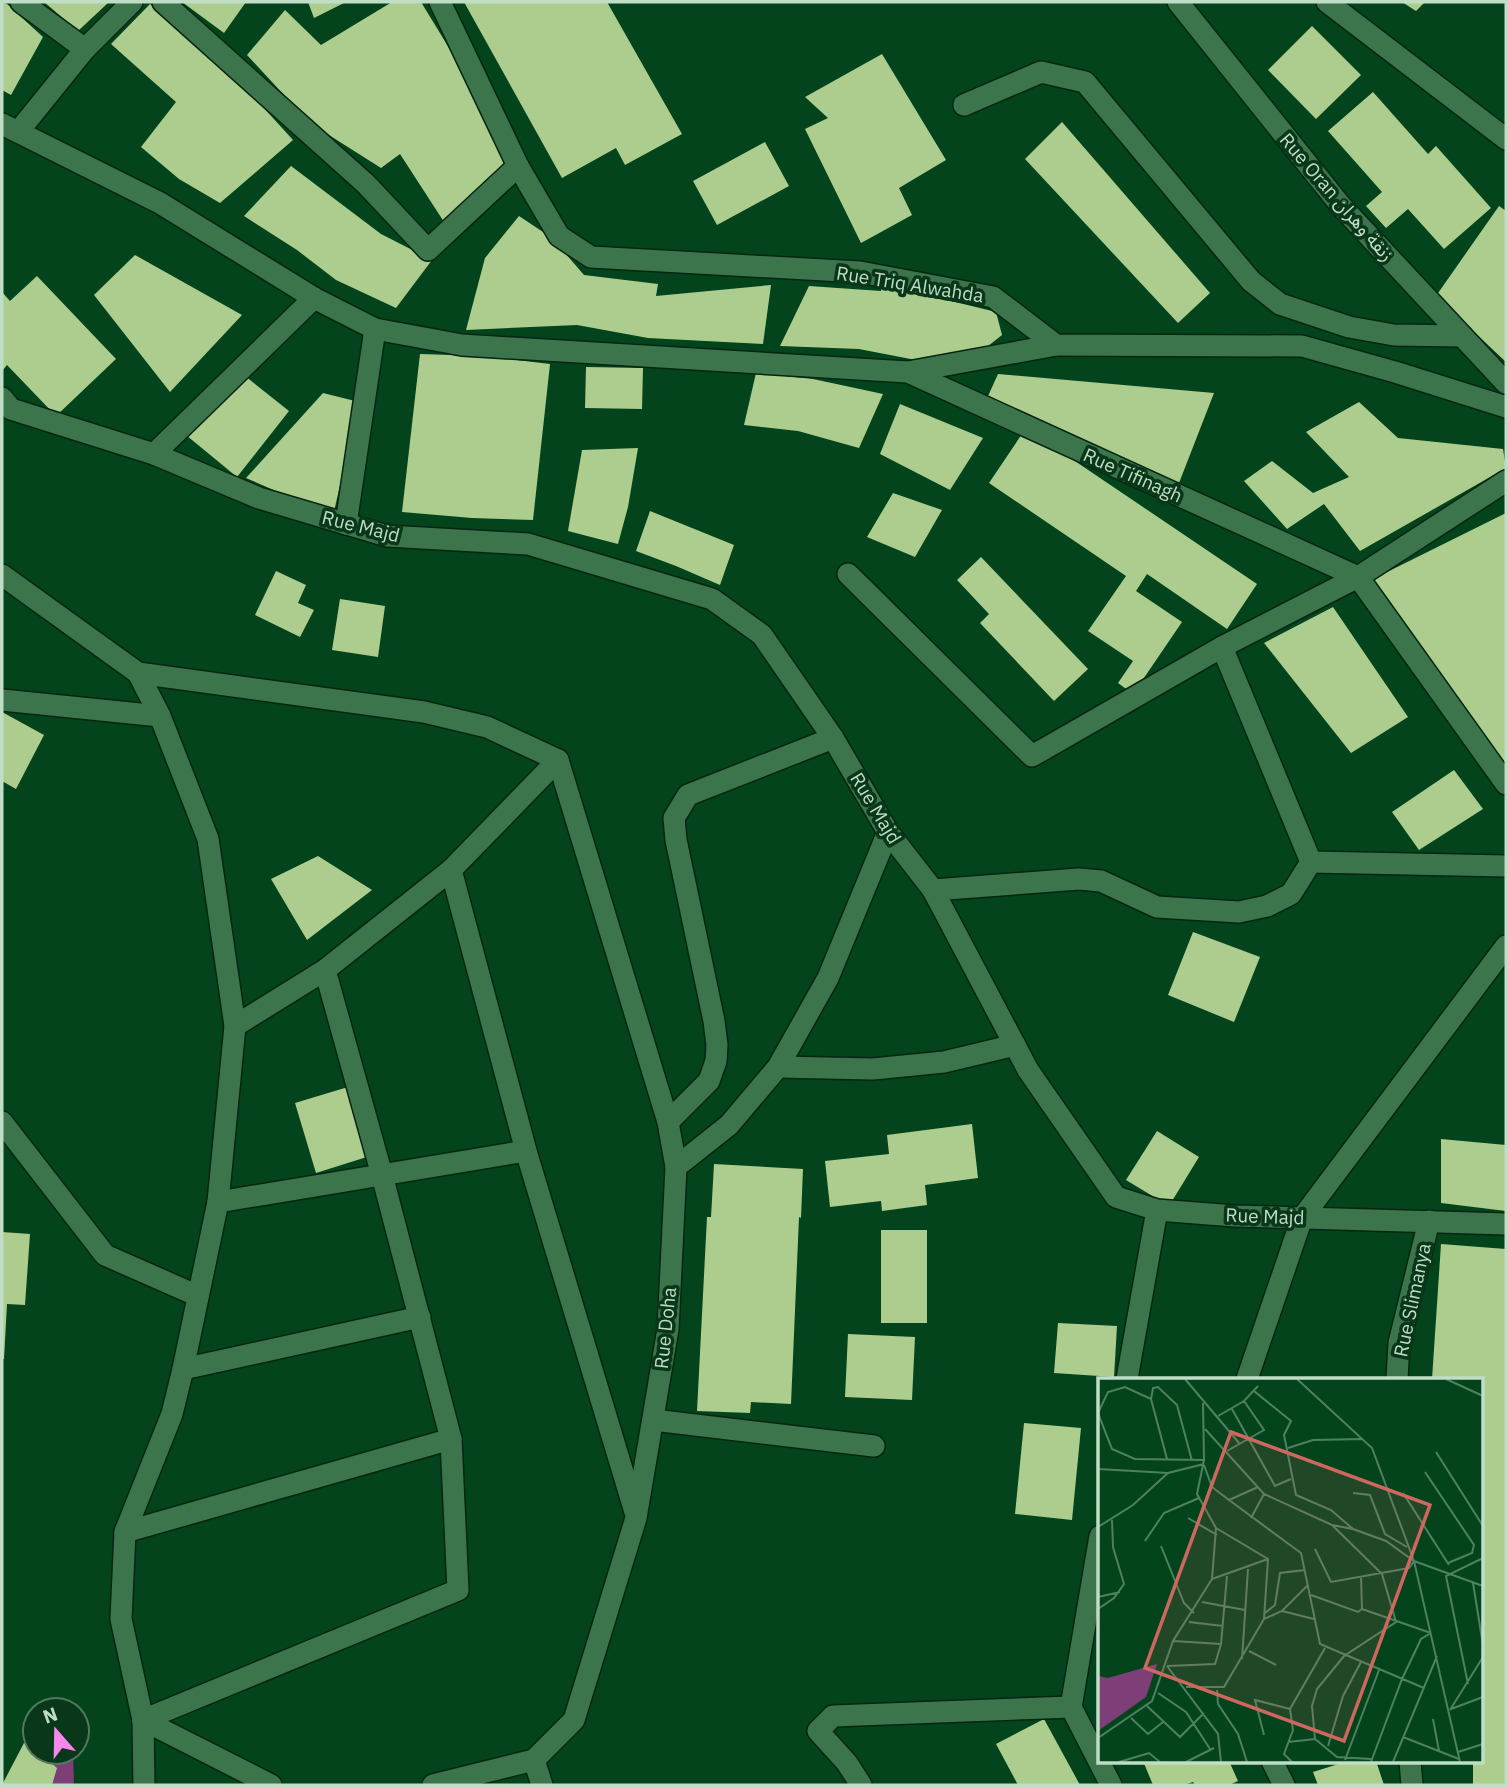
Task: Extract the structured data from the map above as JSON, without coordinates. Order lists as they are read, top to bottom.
{
  "streets": {
    "street": [
      "Rue Oran زنقة وهران",
      "Rue Triq Alwahda",
      "Rue Tifinagh",
      "Rue Majd",
      "Rue Slimanya",
      "Rue Doha"
    ]
  },
  "crossings": [
    ["Rue Majd", "Rue Slimanya"]
  ],
  "north": "top"
}
